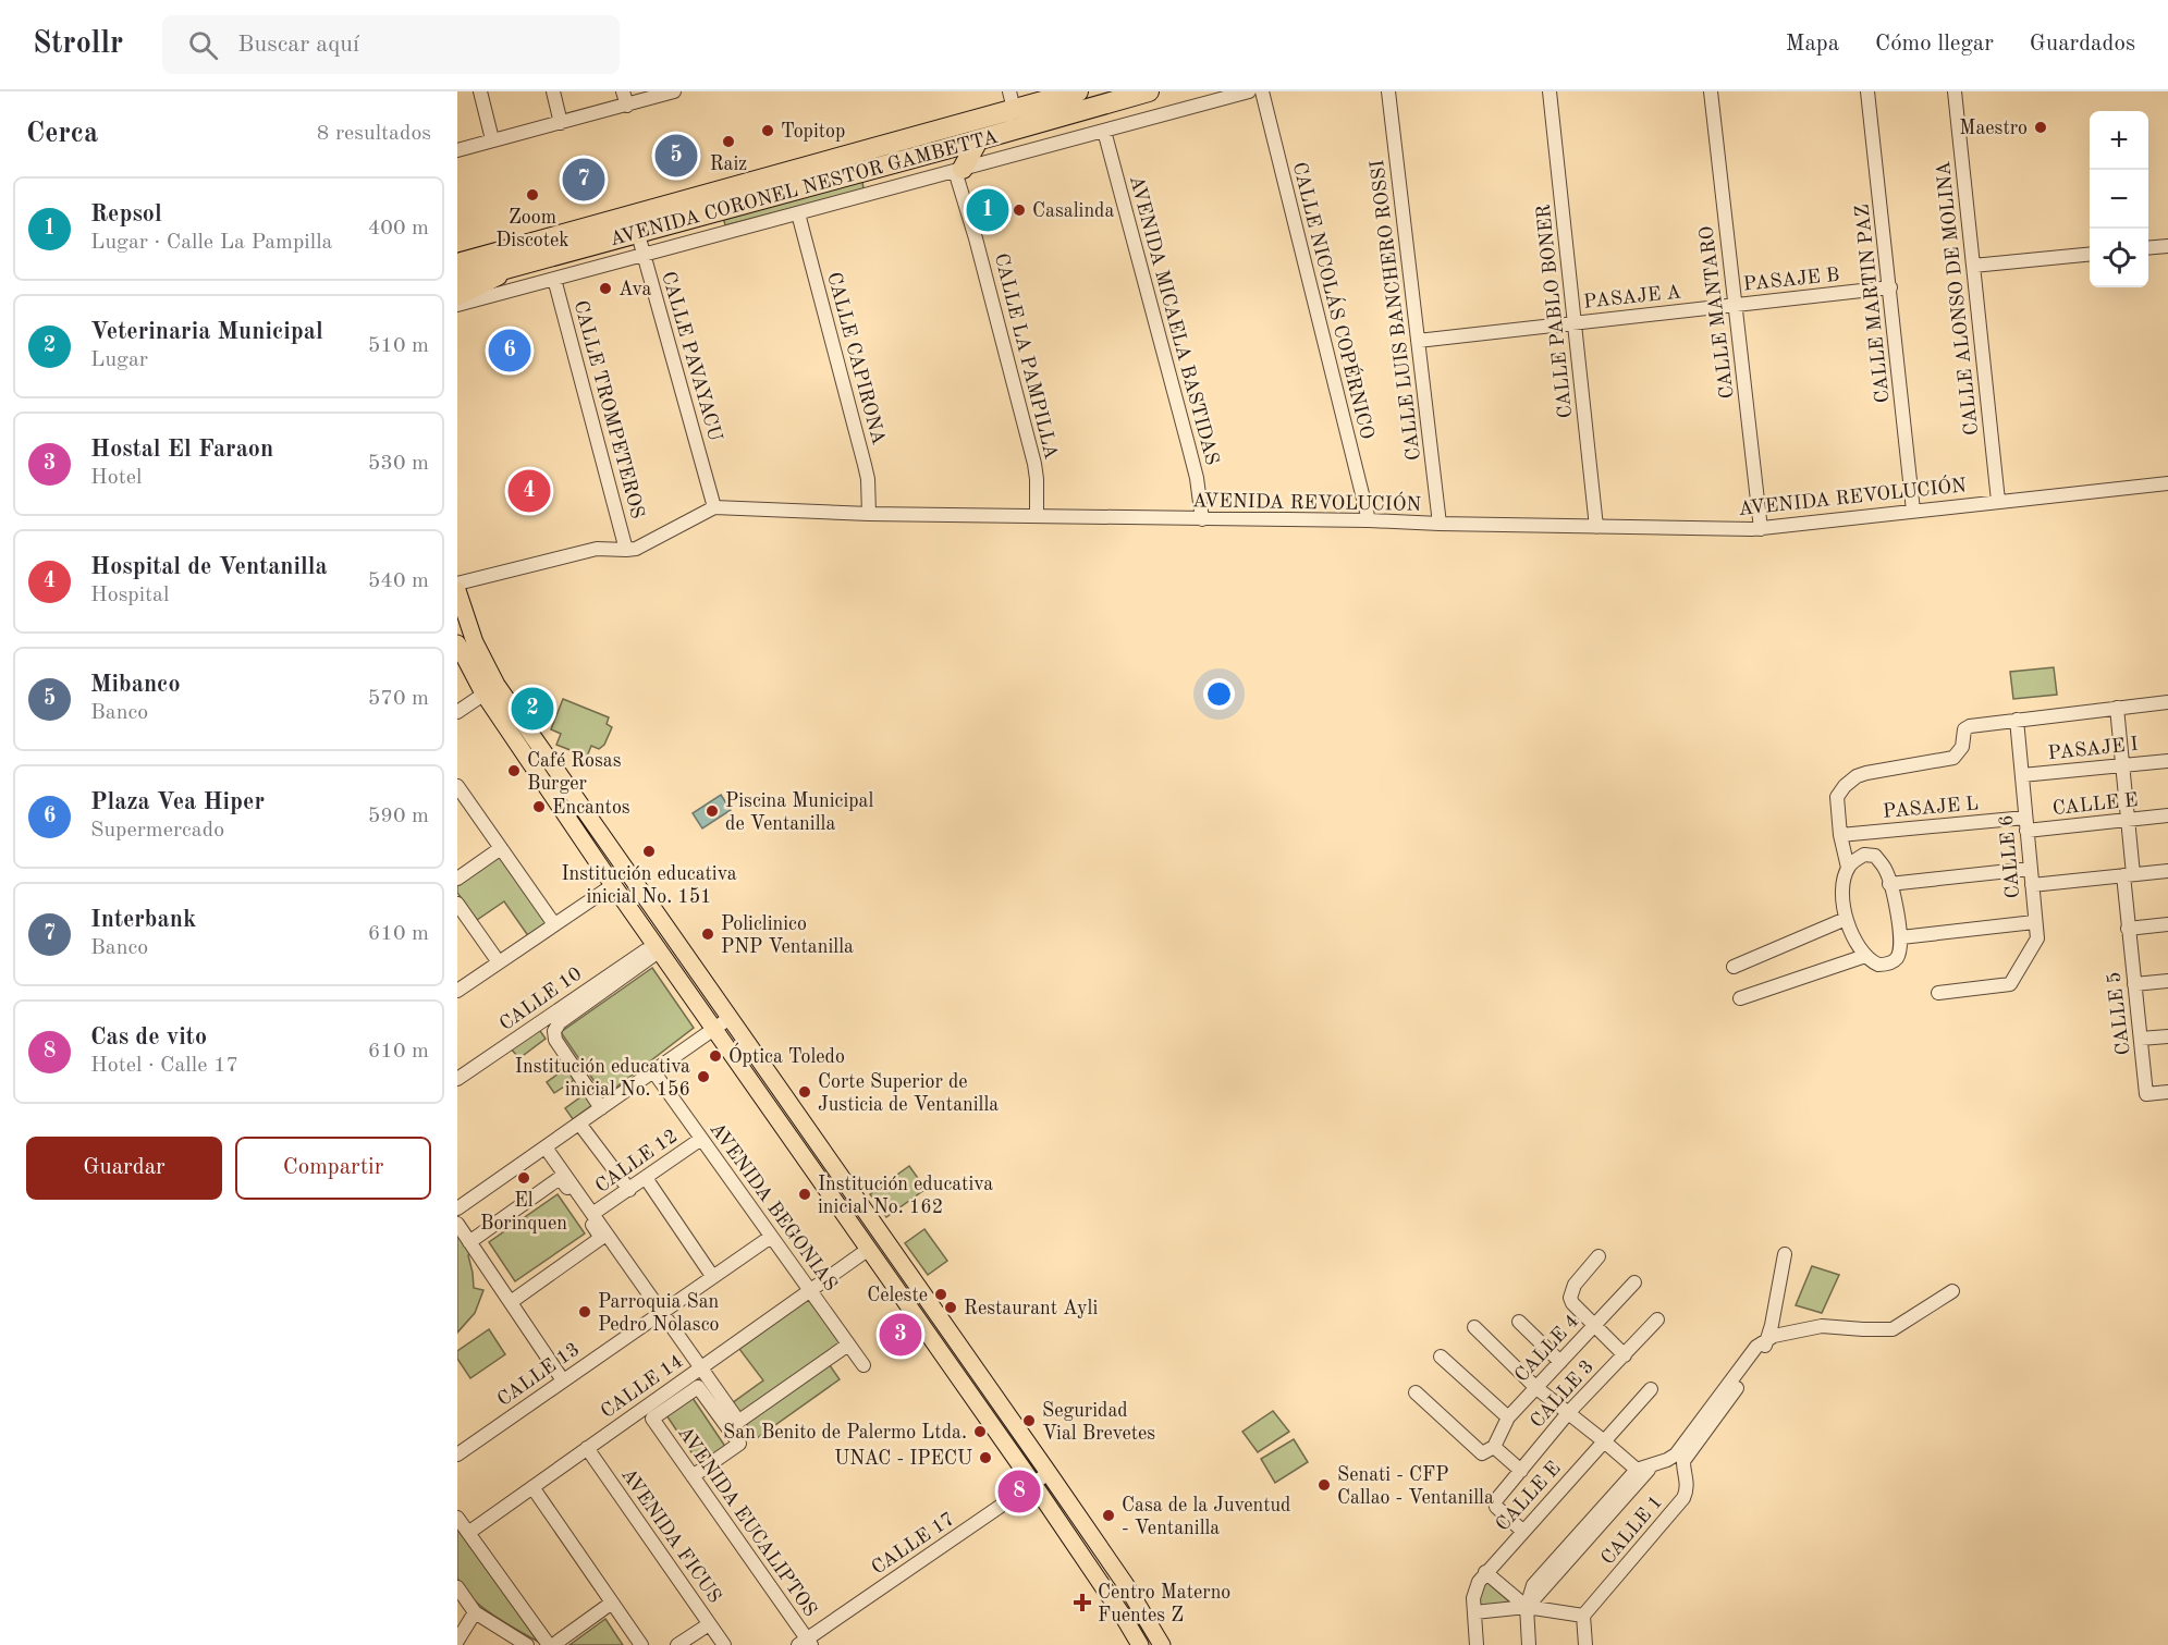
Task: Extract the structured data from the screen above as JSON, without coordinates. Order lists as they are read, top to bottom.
{
  "streets": {
    "highway": ["AVENIDA CORONEL NESTOR GAMBETTA"],
    "street": [
      "PASAJE B",
      "PASAJE A",
      "CALLE ALONSO DE MOLINA",
      "CALLE NICOLÁS COPÉRNICO",
      "CALLE MARTIN PAZ",
      "CALLE LUIS BANCHERO ROSSI",
      "CALLE PABLO BONER",
      "CALLE MANTARO",
      "AVENIDA MICAELA BASTIDAS",
      "CALLE PAVAYACU",
      "CALLE LA PAMPILLA",
      "CALLE CAPIRONA",
      "CALLE TROMPETEROS",
      "AVENIDA REVOLUCIÓN",
      "PASAJE I",
      "CALLE E",
      "PASAJE L",
      "CALLE 6",
      "CALLE 10",
      "CALLE 5",
      "CALLE 12",
      "AVENIDA BEGONIAS",
      "CALLE 4",
      "CALLE 13",
      "CALLE 14",
      "CALLE 3",
      "AVENIDA EUCALIPTOS",
      "CALLE 1",
      "AVENIDA FICUS",
      "CALLE 17"
    ]
  },
  "crossings": [
    ["AVENIDA CORONEL NESTOR GAMBETTA", "CALLE PAVAYACU"],
    ["PASAJE B", "PASAJE A"],
    ["PASAJE B", "CALLE MARTIN PAZ"],
    ["PASAJE B", "CALLE MANTARO"],
    ["PASAJE A", "CALLE LUIS BANCHERO ROSSI"],
    ["PASAJE A", "CALLE PABLO BONER"],
    ["PASAJE A", "CALLE MANTARO"],
    ["CALLE ALONSO DE MOLINA", "AVENIDA REVOLUCIÓN"],
    ["CALLE NICOLÁS COPÉRNICO", "AVENIDA REVOLUCIÓN"],
    ["CALLE MARTIN PAZ", "AVENIDA REVOLUCIÓN"],
    ["CALLE LUIS BANCHERO ROSSI", "AVENIDA REVOLUCIÓN"],
    ["CALLE PABLO BONER", "AVENIDA REVOLUCIÓN"],
    ["CALLE MANTARO", "AVENIDA REVOLUCIÓN"],
    ["AVENIDA MICAELA BASTIDAS", "AVENIDA REVOLUCIÓN"],
    ["CALLE PAVAYACU", "AVENIDA REVOLUCIÓN"],
    ["CALLE LA PAMPILLA", "AVENIDA REVOLUCIÓN"],
    ["CALLE CAPIRONA", "AVENIDA REVOLUCIÓN"],
    ["PASAJE I", "CALLE 6"],
    ["PASAJE I", "CALLE 5"],
    ["CALLE E", "PASAJE L"],
    ["CALLE E", "CALLE 6"],
    ["CALLE E", "CALLE 5"],
    ["CALLE E", "CALLE 3"],
    ["PASAJE L", "CALLE 6"],
    ["CALLE 12", "AVENIDA BEGONIAS"],
    ["AVENIDA BEGONIAS", "CALLE 13"],
    ["AVENIDA BEGONIAS", "CALLE 14"],
    ["CALLE 14", "AVENIDA EUCALIPTOS"],
    ["CALLE 14", "AVENIDA FICUS"],
    ["AVENIDA EUCALIPTOS", "CALLE 17"]
  ],
  "places": {
    "other": [
      "Maestro",
      "Topitop",
      "Raiz",
      "Zoom Discotek",
      "Casalinda",
      "Ava",
      "Café Rosas Burger",
      "Encantos",
      "Piscina Municipal de Ventanilla",
      "Institución educativa inicial No. 151",
      "Policlinico PNP Ventanilla",
      "Óptica Toledo",
      "Institución educativa inicial No. 156",
      "Corte Superior de Justicia de Ventanilla",
      "El Borinquen",
      "Institución educativa inicial No. 162",
      "Celeste",
      "Restaurant Ayli",
      "Parroquia San Pedro Nolasco",
      "Seguridad Vial Brevetes",
      "San Benito de Palermo Ltda.",
      "UNAC - IPECU",
      "Senati - CFP Callao - Ventanilla",
      "Casa de la Juventud - Ventanilla"
    ],
    "health": ["Centro Materno Fuentes Z"]
  },
  "page": {
    "header": "Strollr",
    "search": "Buscar aquí",
    "nav": ["Mapa", "Cómo llegar", "Guardados"],
    "heading": ["Cerca", "8 resultados"],
    "map_buttons": ["+", "−"],
    "pins": [
      "5",
      "7",
      "1",
      "6",
      "4",
      "2",
      "3",
      "8"
    ],
    "list": [
      {
        "mark": "1",
        "name": "Repsol",
        "note": "Lugar · Calle La Pampilla",
        "value": "400 m"
      },
      {
        "mark": "2",
        "name": "Veterinaria Municipal",
        "note": "Lugar",
        "value": "510 m"
      },
      {
        "mark": "3",
        "name": "Hostal El Faraon",
        "note": "Hotel",
        "value": "530 m"
      },
      {
        "mark": "4",
        "name": "Hospital de Ventanilla",
        "note": "Hospital",
        "value": "540 m"
      },
      {
        "mark": "5",
        "name": "Mibanco",
        "note": "Banco",
        "value": "570 m"
      },
      {
        "mark": "6",
        "name": "Plaza Vea Hiper",
        "note": "Supermercado",
        "value": "590 m"
      },
      {
        "mark": "7",
        "name": "Interbank",
        "note": "Banco",
        "value": "610 m"
      },
      {
        "mark": "8",
        "name": "Cas de vito",
        "note": "Hotel · Calle 17",
        "value": "610 m"
      }
    ],
    "buttons": ["Guardar", "Compartir"]
  }
}
